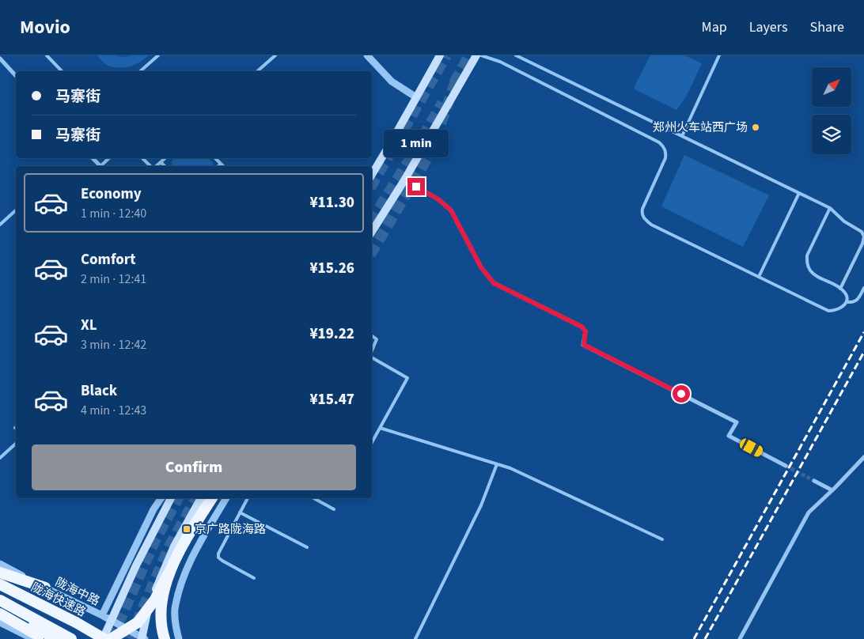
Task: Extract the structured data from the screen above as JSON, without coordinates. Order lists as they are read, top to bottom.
{
  "streets": {
    "highway": ["陇海快速路"],
    "street": ["陇海中路"]
  },
  "places": {
    "other": ["郑州火车站西广场"],
    "transit": ["京广路陇海路"]
  },
  "north": "top right",
  "page": {
    "header": "Movio",
    "nav": ["Map", "Layers", "Share"],
    "banner": ["马寨街", "马寨街"],
    "bubble": "1 min",
    "list": [
      {
        "name": "Economy",
        "note": "1 min · 12:40",
        "value": "¥11.30"
      },
      {
        "name": "Comfort",
        "note": "2 min · 12:41",
        "value": "¥15.26"
      },
      {
        "name": "XL",
        "note": "3 min · 12:42",
        "value": "¥19.22"
      },
      {
        "name": "Black",
        "note": "4 min · 12:43",
        "value": "¥15.47"
      }
    ],
    "buttons": "Confirm"
  }
}
